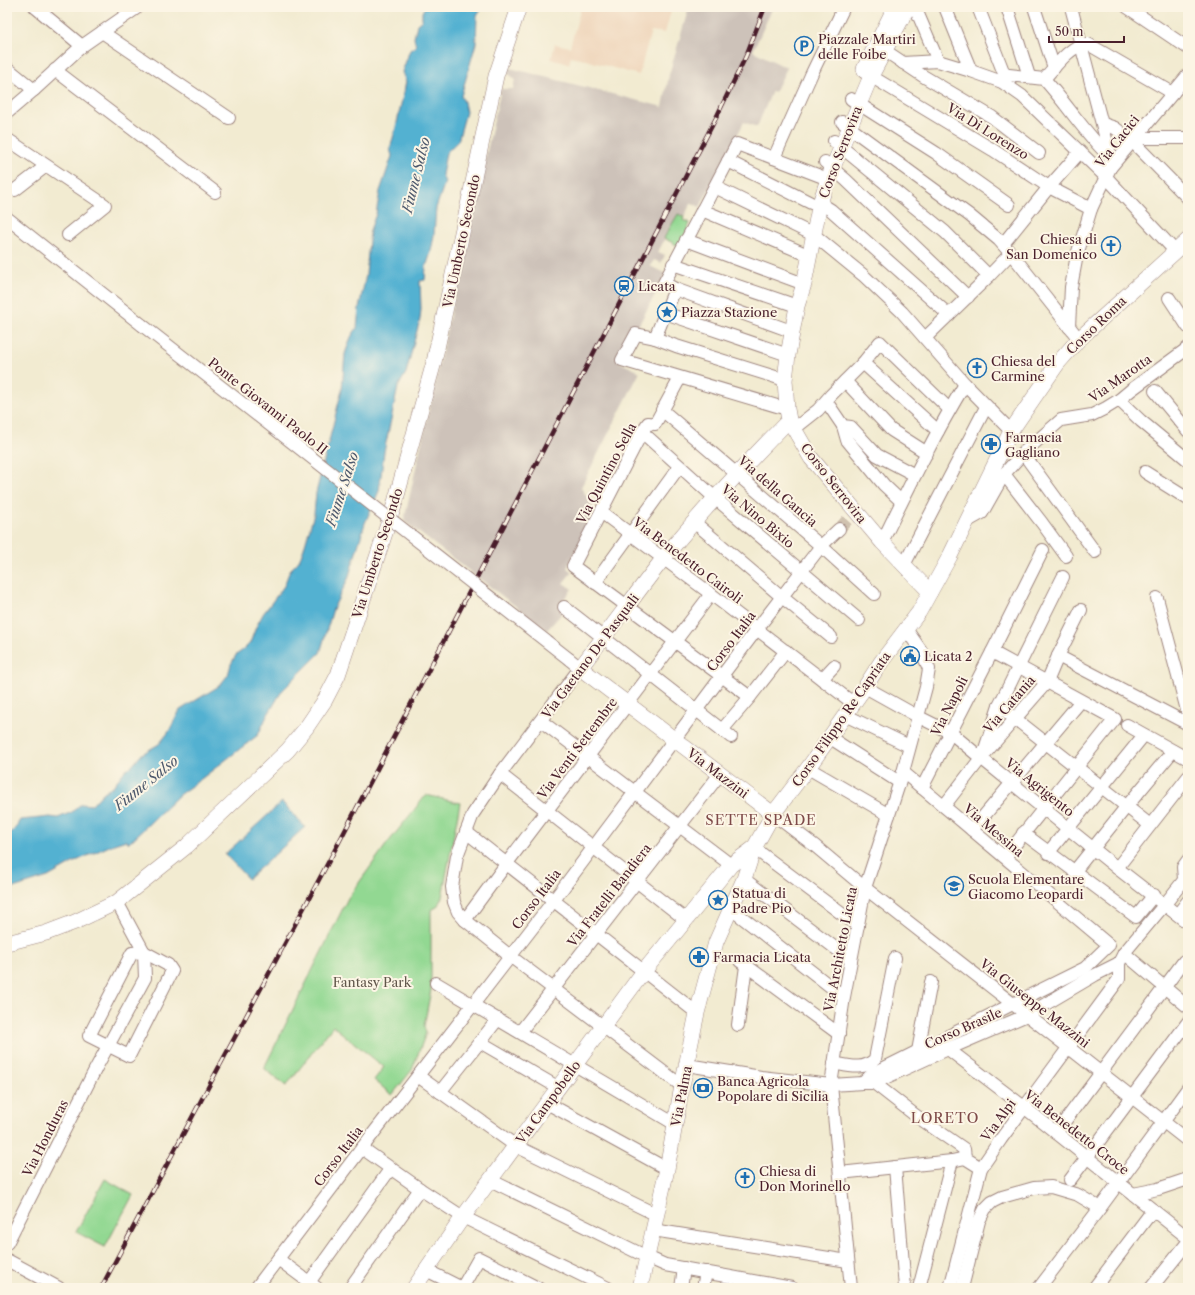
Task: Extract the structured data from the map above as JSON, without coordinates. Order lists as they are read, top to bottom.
{
  "streets": {
    "main road": [
      "Corso Serrovira",
      "Via Umberto Secondo",
      "Corso Roma",
      "Via Gaetano De Pasquali",
      "Corso Filippo Re Capriata",
      "Via Mazzini",
      "Via Palma",
      "Via Campobello"
    ],
    "street": [
      "Via Di Lorenzo",
      "Via Cacici",
      "Via Marotta",
      "Ponte Giovanni Paolo II",
      "Via Quintino Sella",
      "Via della Gancia",
      "Via Nino Bixio",
      "Via Benedetto Cairoli",
      "Corso Italia",
      "Via Catania",
      "Via Napoli",
      "Via Venti Settembre",
      "Via Agrigento",
      "Via Messina",
      "Via Fratelli Bandiera",
      "Via Architetto Licata",
      "Via Giuseppe Mazzini",
      "Corso Brasile",
      "Via Alpi",
      "Via Benedetto Croce",
      "Via Honduras"
    ]
  },
  "crossings": [
    ["Via Di Lorenzo", "Via Cacici"],
    ["Via Di Lorenzo", "Corso Serrovira"],
    ["Via Cacici", "Corso Roma"],
    ["Corso Serrovira", "Corso Roma"],
    ["Corso Serrovira", "Via Gaetano De Pasquali"],
    ["Corso Serrovira", "Corso Filippo Re Capriata"],
    ["Via Umberto Secondo", "Via Honduras"],
    ["Corso Roma", "Via Marotta"],
    ["Corso Roma", "Corso Filippo Re Capriata"],
    ["Ponte Giovanni Paolo II", "Via Gaetano De Pasquali"],
    ["Ponte Giovanni Paolo II", "Via Mazzini"],
    ["Via Quintino Sella", "Via della Gancia"],
    ["Via Quintino Sella", "Via Nino Bixio"],
    ["Via Quintino Sella", "Via Benedetto Cairoli"],
    ["Via della Gancia", "Corso Italia"],
    ["Via della Gancia", "Via Gaetano De Pasquali"],
    ["Via Nino Bixio", "Corso Italia"],
    ["Via Nino Bixio", "Via Gaetano De Pasquali"],
    ["Via Benedetto Cairoli", "Corso Italia"],
    ["Via Benedetto Cairoli", "Via Gaetano De Pasquali"],
    ["Via Benedetto Cairoli", "Corso Filippo Re Capriata"],
    ["Via Benedetto Cairoli", "Via Venti Settembre"],
    ["Via Benedetto Cairoli", "Via Architetto Licata"],
    ["Corso Italia", "Via Gaetano De Pasquali"],
    ["Corso Italia", "Via Mazzini"],
    ["Via Gaetano De Pasquali", "Via Venti Settembre"],
    ["Via Gaetano De Pasquali", "Via Mazzini"],
    ["Via Gaetano De Pasquali", "Via Fratelli Bandiera"],
    ["Via Gaetano De Pasquali", "Via Palma"],
    ["Via Gaetano De Pasquali", "Via Campobello"],
    ["Via Catania", "Via Agrigento"],
    ["Via Catania", "Via Messina"],
    ["Via Napoli", "Via Agrigento"],
    ["Via Napoli", "Via Messina"],
    ["Corso Filippo Re Capriata", "Via Mazzini"],
    ["Corso Filippo Re Capriata", "Via Agrigento"],
    ["Corso Filippo Re Capriata", "Via Messina"],
    ["Corso Filippo Re Capriata", "Via Architetto Licata"],
    ["Corso Filippo Re Capriata", "Via Palma"],
    ["Corso Filippo Re Capriata", "Via Campobello"],
    ["Via Venti Settembre", "Via Mazzini"],
    ["Via Mazzini", "Via Fratelli Bandiera"],
    ["Via Mazzini", "Via Architetto Licata"],
    ["Via Mazzini", "Via Giuseppe Mazzini"],
    ["Via Agrigento", "Via Architetto Licata"],
    ["Via Agrigento", "Corso Brasile"],
    ["Via Messina", "Via Architetto Licata"],
    ["Via Messina", "Via Giuseppe Mazzini"],
    ["Via Messina", "Corso Brasile"],
    ["Via Architetto Licata", "Via Giuseppe Mazzini"],
    ["Via Architetto Licata", "Corso Brasile"],
    ["Via Giuseppe Mazzini", "Corso Brasile"],
    ["Via Giuseppe Mazzini", "Via Alpi"],
    ["Corso Brasile", "Via Palma"],
    ["Corso Brasile", "Via Alpi"],
    ["Corso Brasile", "Via Benedetto Croce"],
    ["Via Alpi", "Via Benedetto Croce"]
  ],
  "districts": ["SETTE SPADE", "LORETO"],
  "water": ["Fiume Salso"],
  "parks": ["Fantasy Park"],
  "places": {
    "parking": ["Piazzale Martiri delle Foibe"],
    "church": ["Chiesa di San Domenico", "Chiesa del Carmine", "Chiesa di Don Morinello"],
    "station": ["Licata"],
    "place": ["Piazza Stazione", "Statua di Padre Pio"],
    "pharmacy": ["Farmacia Gagliano", "Farmacia Licata"],
    "public building": ["Licata 2"],
    "school or university": ["Scuola Elementare Giacomo Leopardi"],
    "bank": ["Banca Agricola Popolare di Sicilia"]
  },
  "scale_bar": "50 m"
}
